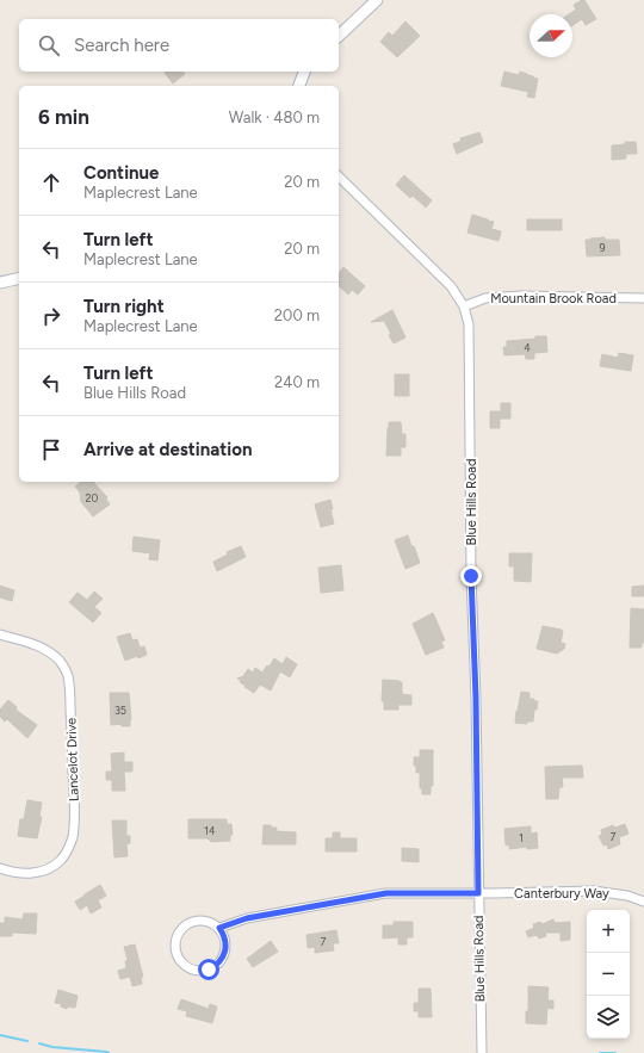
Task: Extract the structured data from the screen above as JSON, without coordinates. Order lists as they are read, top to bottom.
{
  "streets": {
    "street": [
      "Mountain Brook Road",
      "Blue Hills Road",
      "Lancelot Drive",
      "Canterbury Way"
    ]
  },
  "crossings": [
    ["Mountain Brook Road", "Blue Hills Road"],
    ["Blue Hills Road", "Canterbury Way"]
  ],
  "house_numbers": [
    "9",
    "4",
    "20",
    "35",
    "14",
    "7",
    "1",
    "7"
  ],
  "north": "right",
  "page": {
    "search": "Search here",
    "heading": ["6 min", "Walk · 480 m"],
    "list": [
      ["Continue", "Maplecrest Lane", "20 m"],
      ["Turn left", "Maplecrest Lane", "20 m"],
      ["Turn right", "Maplecrest Lane", "200 m"],
      ["Turn left", "Blue Hills Road", "240 m"],
      "Arrive at destination"
    ],
    "map_buttons": ["+", "−"]
  }
}
